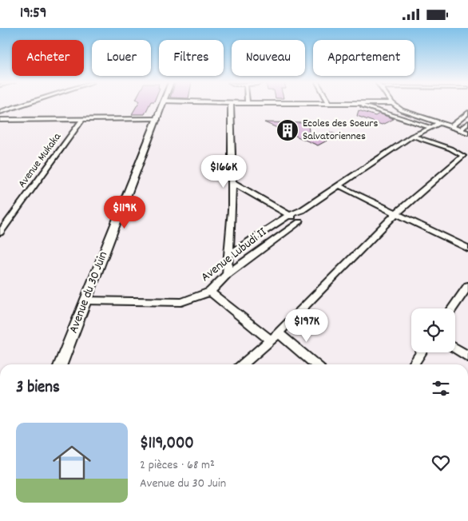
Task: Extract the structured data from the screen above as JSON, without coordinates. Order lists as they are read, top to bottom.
{
  "streets": {
    "street": ["Avenue Mukaka", "Avenue Lubudi II", "Avenue du 30 Juin"]
  },
  "crossings": [
    ["Avenue Lubudi II", "Avenue du 30 Juin"]
  ],
  "places": {
    "building": ["Ecoles des Soeurs Salvatoriennes"]
  },
  "page": {
    "status": "19:59",
    "chip": [
      "Acheter",
      "Louer",
      "Filtres",
      "Nouveau",
      "Appartement"
    ],
    "price": ["$166K", "$119K", "$197K"],
    "heading": "3 biens",
    "list": [
      {
        "name": "$119,000",
        "note": "2 pièces · 68 m² · Avenue du 30 Juin"
      }
    ]
  }
}
